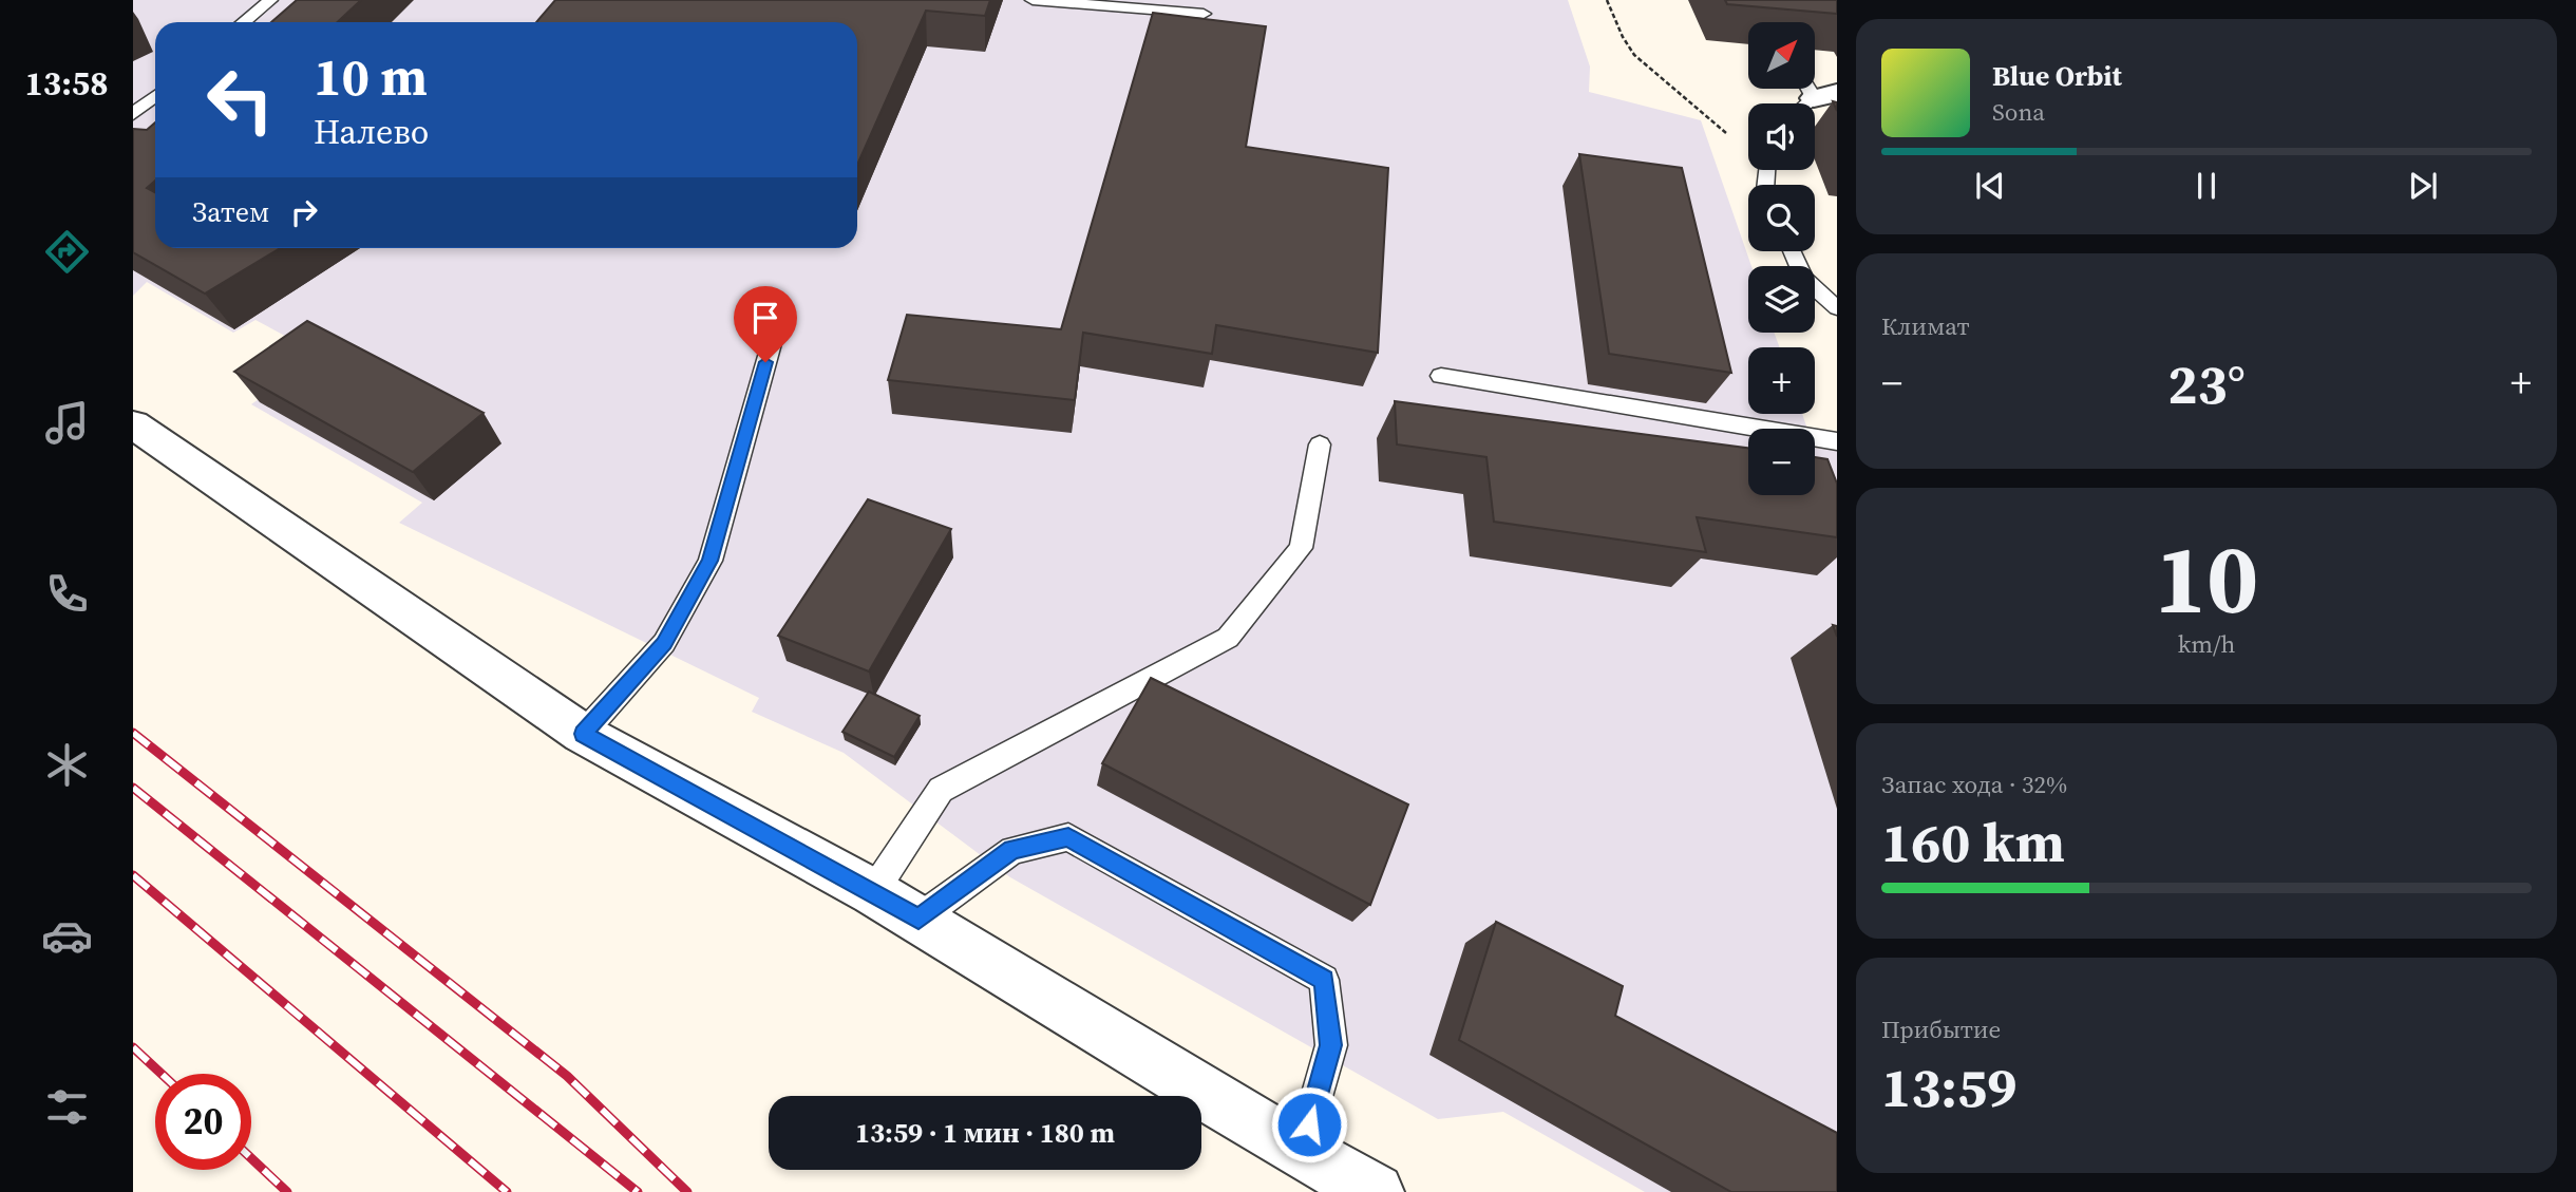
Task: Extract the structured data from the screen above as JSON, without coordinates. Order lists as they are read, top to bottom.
{
  "north": "top right",
  "page": {
    "tabs": "13:58",
    "map_buttons": ["+", "−"],
    "turn": ["10 m", "Налево"],
    "song": ["Blue Orbit", "Sona"],
    "then": "Затем",
    "tile": [
      "Климат",
      ["10", "km/h"],
      ["Запас хода · 32%", "160 km"],
      ["Прибытие", "13:59"]
    ],
    "heat": ["−", "23°", "+"],
    "limit": "20",
    "trip": "13:59 · 1 мин · 180 m"
  }
}
